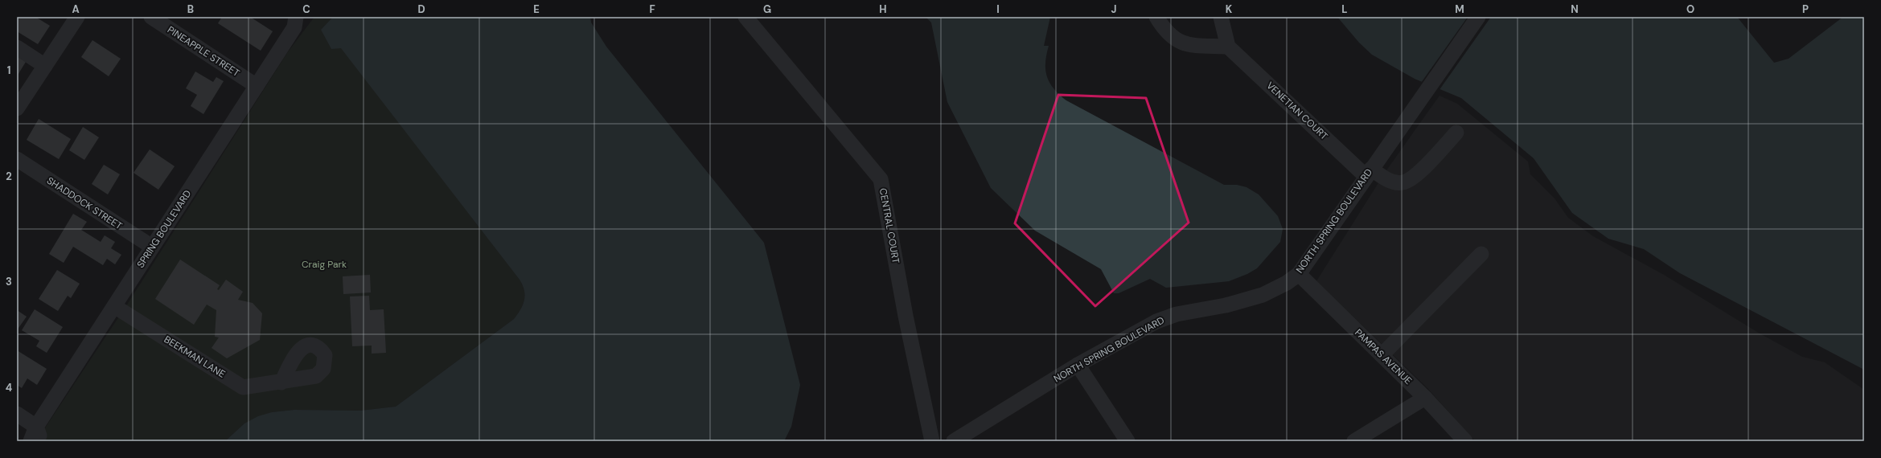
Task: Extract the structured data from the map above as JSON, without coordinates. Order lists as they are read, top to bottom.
{
  "streets": {
    "street": [
      "PINEAPPLE STREET",
      "VENETIAN COURT",
      "SHADDOCK STREET",
      "NORTH SPRING BOULEVARD",
      "CENTRAL COURT",
      "SPRING BOULEVARD",
      "BEEKMAN LANE",
      "PAMPAS AVENUE"
    ]
  },
  "crossings": [
    ["PINEAPPLE STREET", "SPRING BOULEVARD"],
    ["VENETIAN COURT", "NORTH SPRING BOULEVARD"],
    ["SHADDOCK STREET", "SPRING BOULEVARD"],
    ["NORTH SPRING BOULEVARD", "PAMPAS AVENUE"],
    ["SPRING BOULEVARD", "BEEKMAN LANE"]
  ],
  "parks": ["Craig Park"],
  "grid": {
    "columns": [
      "A",
      "B",
      "C",
      "D",
      "E",
      "F",
      "G",
      "H",
      "I",
      "J",
      "K",
      "L",
      "M",
      "N",
      "O",
      "P"
    ],
    "rows": [
      "1",
      "2",
      "3",
      "4"
    ]
  }
}
